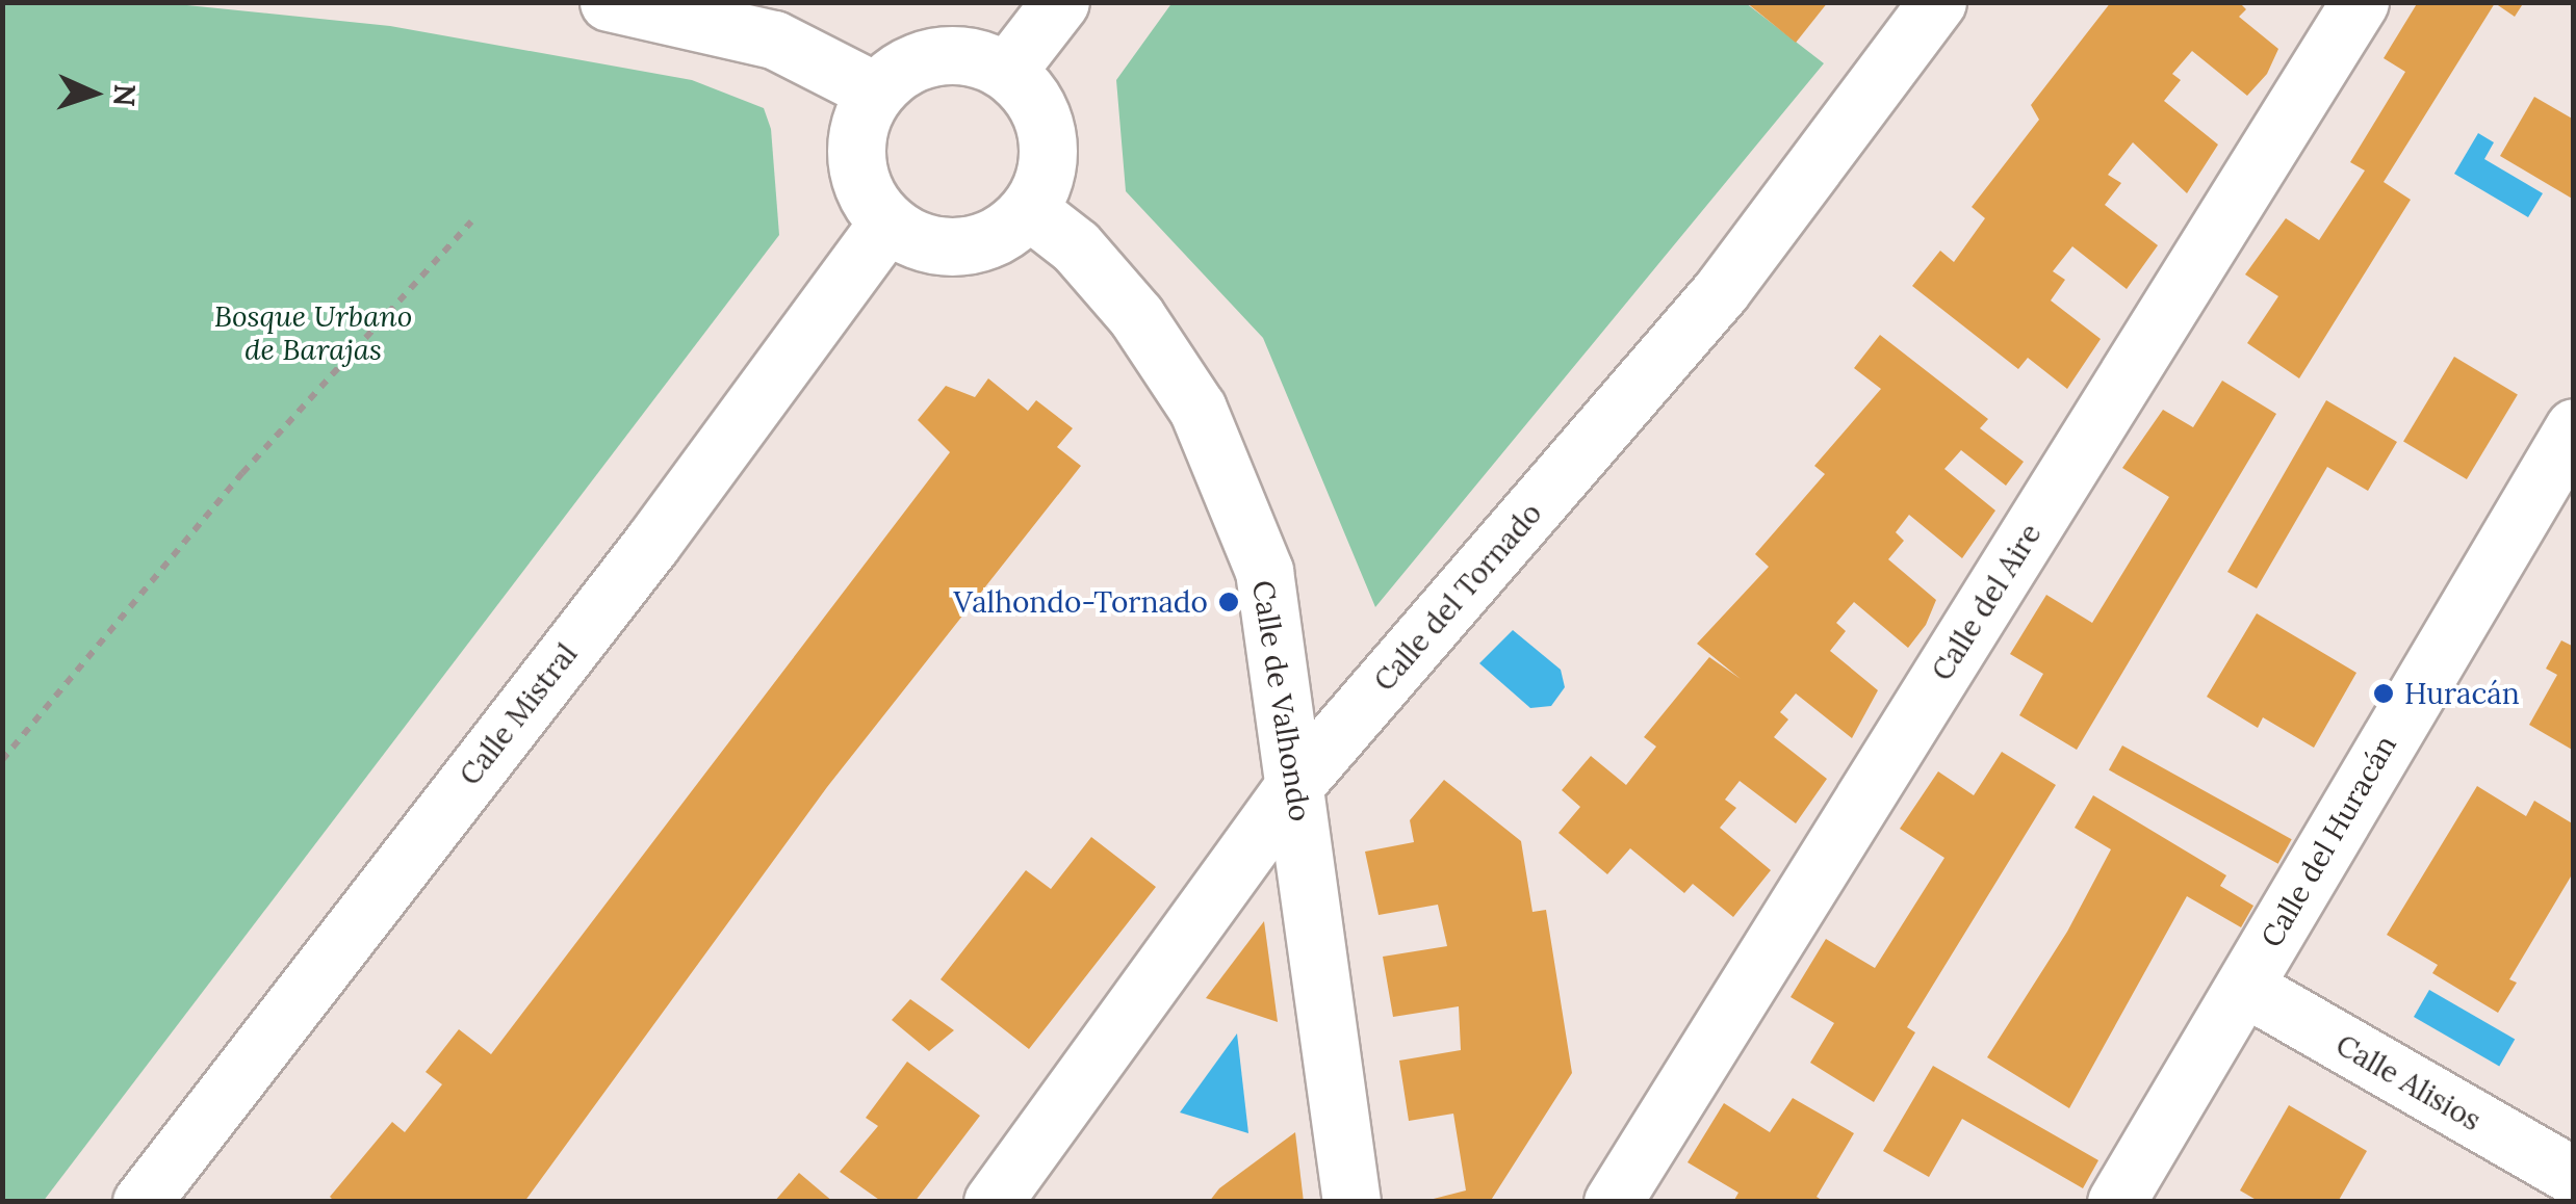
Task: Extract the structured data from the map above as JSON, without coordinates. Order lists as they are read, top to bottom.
{
  "streets": {
    "street": [
      "Calle del Tornado",
      "Calle del Aire",
      "Calle de Valhondo",
      "Calle Mistral",
      "Calle del Huracán",
      "Calle Alisios"
    ]
  },
  "crossings": [
    ["Calle del Tornado", "Calle de Valhondo"],
    ["Calle de Valhondo", "Calle Mistral"],
    ["Calle del Huracán", "Calle Alisios"]
  ],
  "parks": ["Bosque Urbano de Barajas"],
  "places": ["Valhondo-Tornado", "Huracán"],
  "north": "right"
}
